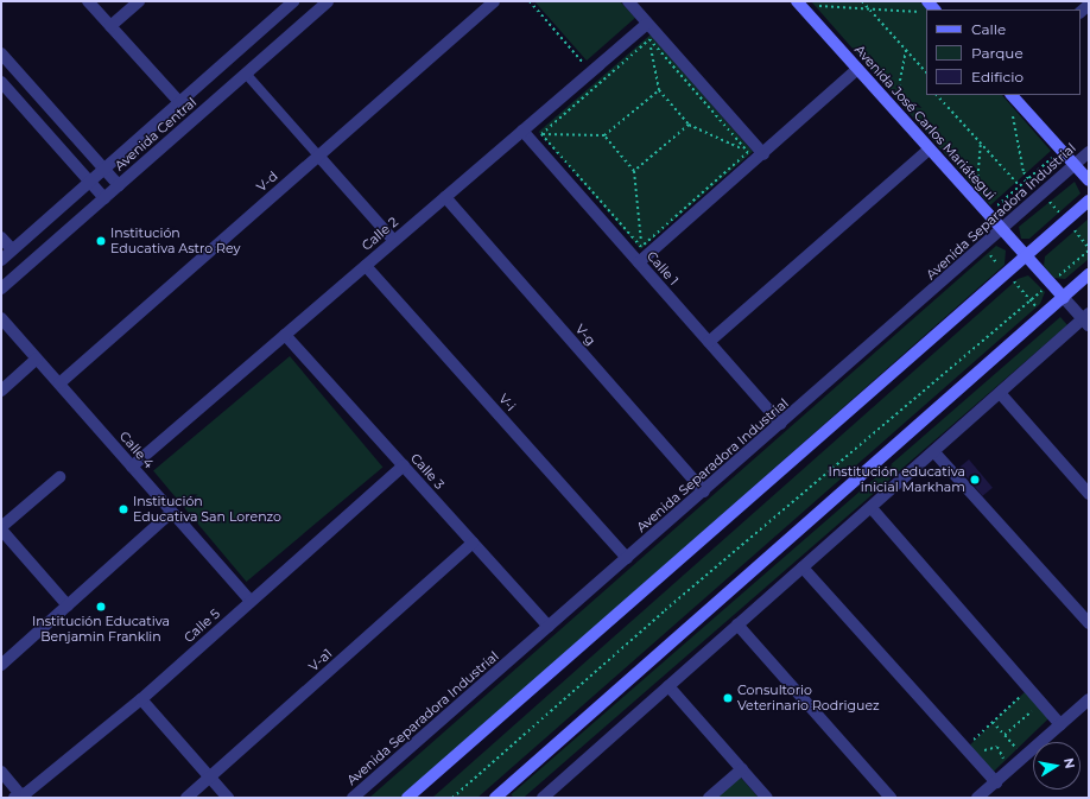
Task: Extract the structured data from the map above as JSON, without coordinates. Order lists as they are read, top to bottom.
{
  "streets": {
    "main road": ["Avenida José Carlos Mariátegui"],
    "street": [
      "Avenida Central",
      "V-d",
      "Avenida Separadora Industrial",
      "Calle 2",
      "Calle 1",
      "V-g",
      "V-i",
      "Calle 4",
      "Calle 3",
      "Calle 5",
      "V-a1"
    ]
  },
  "crossings": [
    ["Avenida José Carlos Mariátegui", "Avenida Separadora Industrial"],
    ["V-d", "Calle 4"],
    ["Avenida Separadora Industrial", "Calle 1"],
    ["Avenida Separadora Industrial", "V-g"],
    ["Avenida Separadora Industrial", "V-i"],
    ["Avenida Separadora Industrial", "Calle 3"],
    ["Calle 2", "Calle 1"],
    ["Calle 2", "V-g"],
    ["Calle 2", "V-i"],
    ["Calle 2", "Calle 4"],
    ["Calle 2", "Calle 3"],
    ["Calle 4", "Calle 5"],
    ["Calle 3", "Calle 5"],
    ["Calle 3", "V-a1"]
  ],
  "places": [
    "Institución Educativa Astro Rey",
    "Institución educativa inicial Markham",
    "Institución Educativa San Lorenzo",
    "Institución Educativa Benjamin Franklin",
    "Consultorio Veterinario Rodriguez"
  ],
  "legend": ["Calle", "Parque", "Edificio"],
  "north": "right"
}
